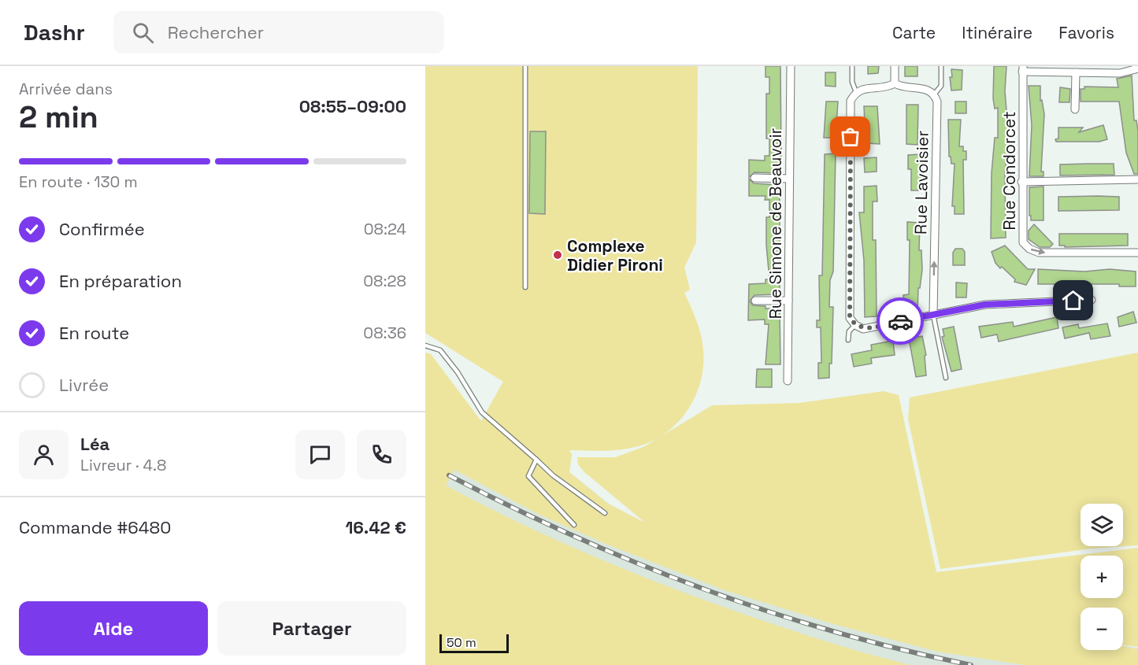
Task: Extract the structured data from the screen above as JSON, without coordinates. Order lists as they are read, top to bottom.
{
  "streets": {
    "street": ["Rue Condorcet", "Rue Lavoisier", "Rue Simone de Beauvoir"]
  },
  "one_way": ["Rue Lavoisier"],
  "places": ["Complexe Didier Pironi"],
  "scale_bar": "50 m",
  "page": {
    "header": "Dashr",
    "search": "Rechercher",
    "nav": ["Carte", "Itinéraire", "Favoris"],
    "heading": ["2 min", "Arrivée dans", "08:55–09:00"],
    "panel": [
      "Léa",
      "Livreur · 4.8",
      "Commande #6480",
      "16.42 €"
    ],
    "bar": "En route · 130 m",
    "list": [
      ["Confirmée", "08:24"],
      ["En préparation", "08:28"],
      ["En route", "08:36"],
      "Livrée"
    ],
    "map_buttons": ["+", "−"],
    "buttons": ["Aide", "Partager"],
    "scale": "50 m"
  }
}
